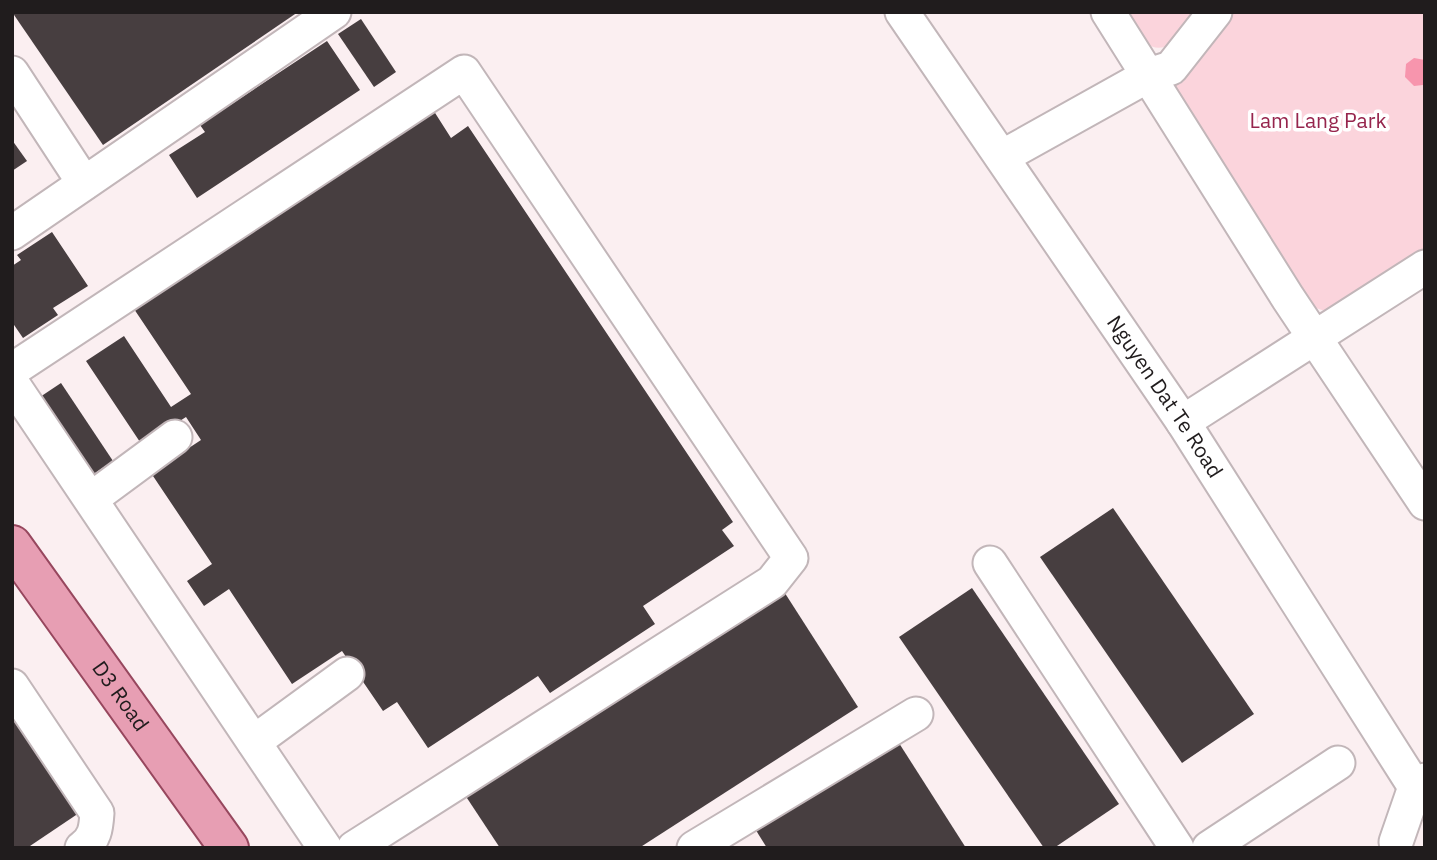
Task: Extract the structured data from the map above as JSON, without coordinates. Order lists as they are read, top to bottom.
{
  "streets": {
    "main road": ["D3 Road"],
    "street": ["Nguyen Dat Te Road"]
  },
  "parks": ["Lam Lang Park"]
}
